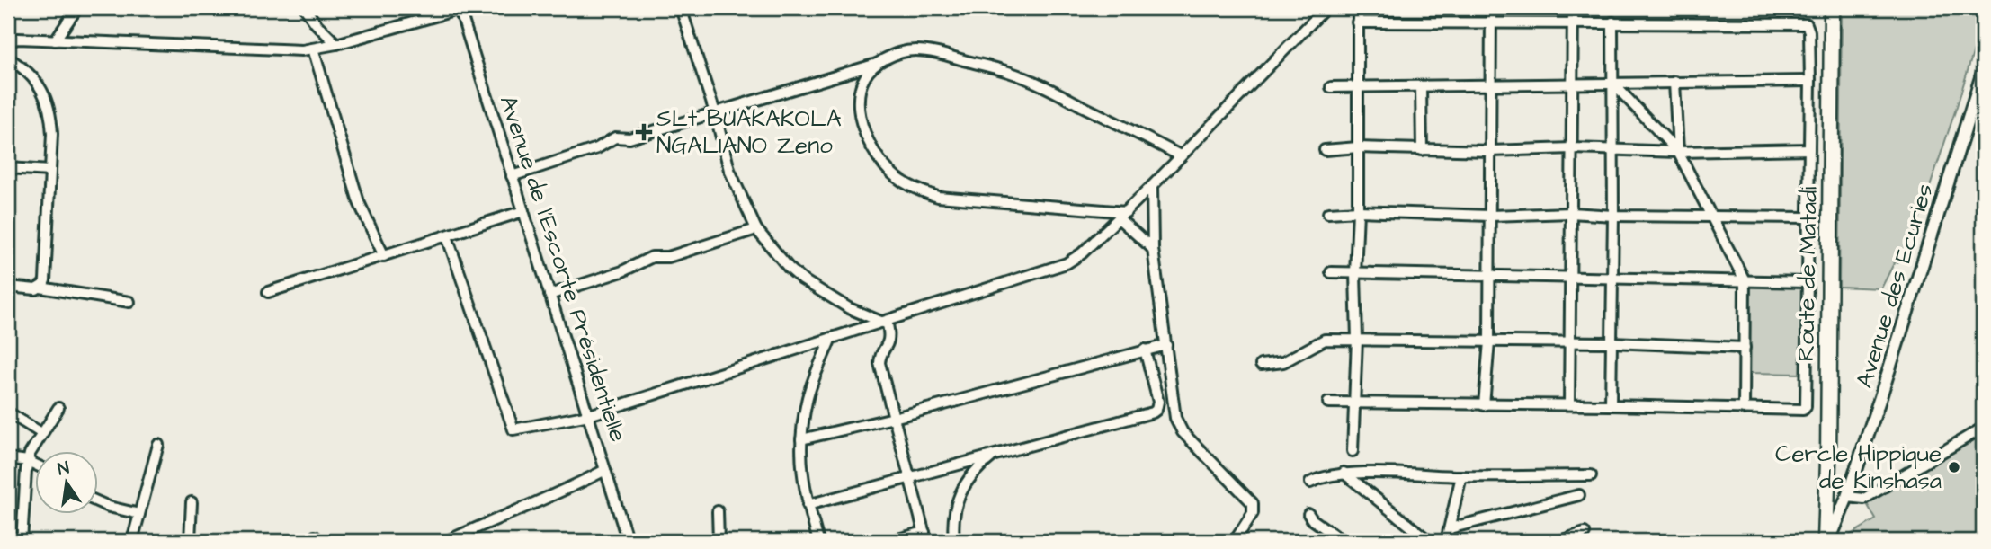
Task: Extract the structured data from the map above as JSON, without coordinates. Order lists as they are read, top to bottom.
{
  "streets": {
    "main road": ["Route de Matadi"],
    "street": ["Avenue de l'Escorte Présidentielle", "Avenue des Ecuries"]
  },
  "crossings": [
    ["Route de Matadi", "Avenue des Ecuries"]
  ],
  "places": {
    "health": ["SLt BUAKAKOLA NGALIANO Zeno"],
    "other": ["Cercle Hippique de Kinshasa"]
  },
  "north": "top"
}
